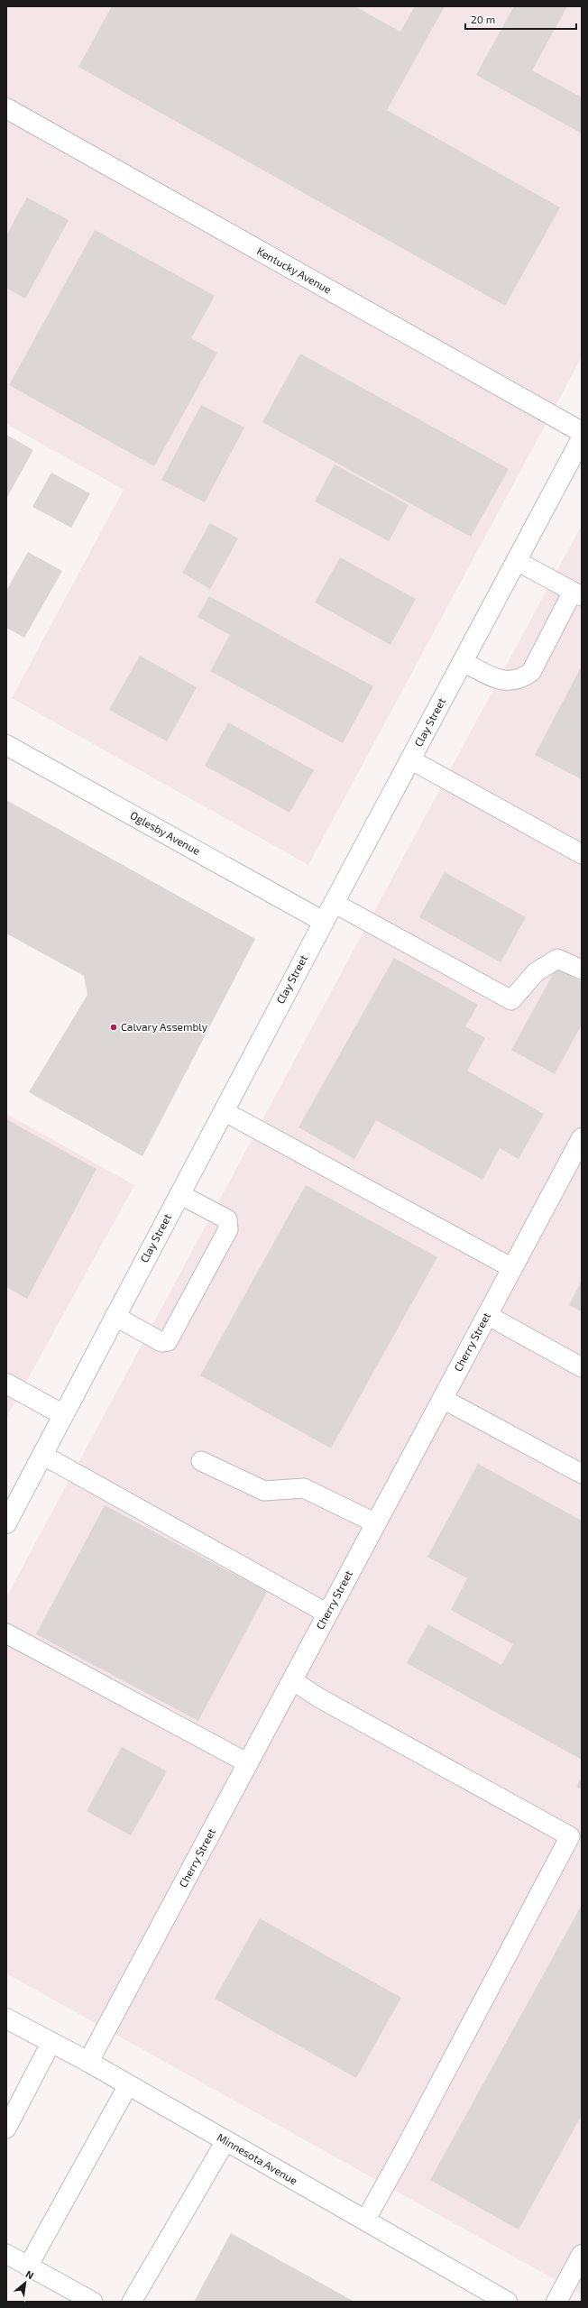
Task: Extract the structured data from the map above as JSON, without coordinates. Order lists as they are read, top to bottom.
{
  "streets": {
    "street": [
      "Kentucky Avenue",
      "Clay Street",
      "Oglesby Avenue",
      "Cherry Street",
      "Minnesota Avenue"
    ]
  },
  "crossings": [
    ["Clay Street", "Oglesby Avenue"],
    ["Cherry Street", "Minnesota Avenue"]
  ],
  "places": ["Calvary Assembly"],
  "scale_bar": "20 m",
  "north": "top right"
}
